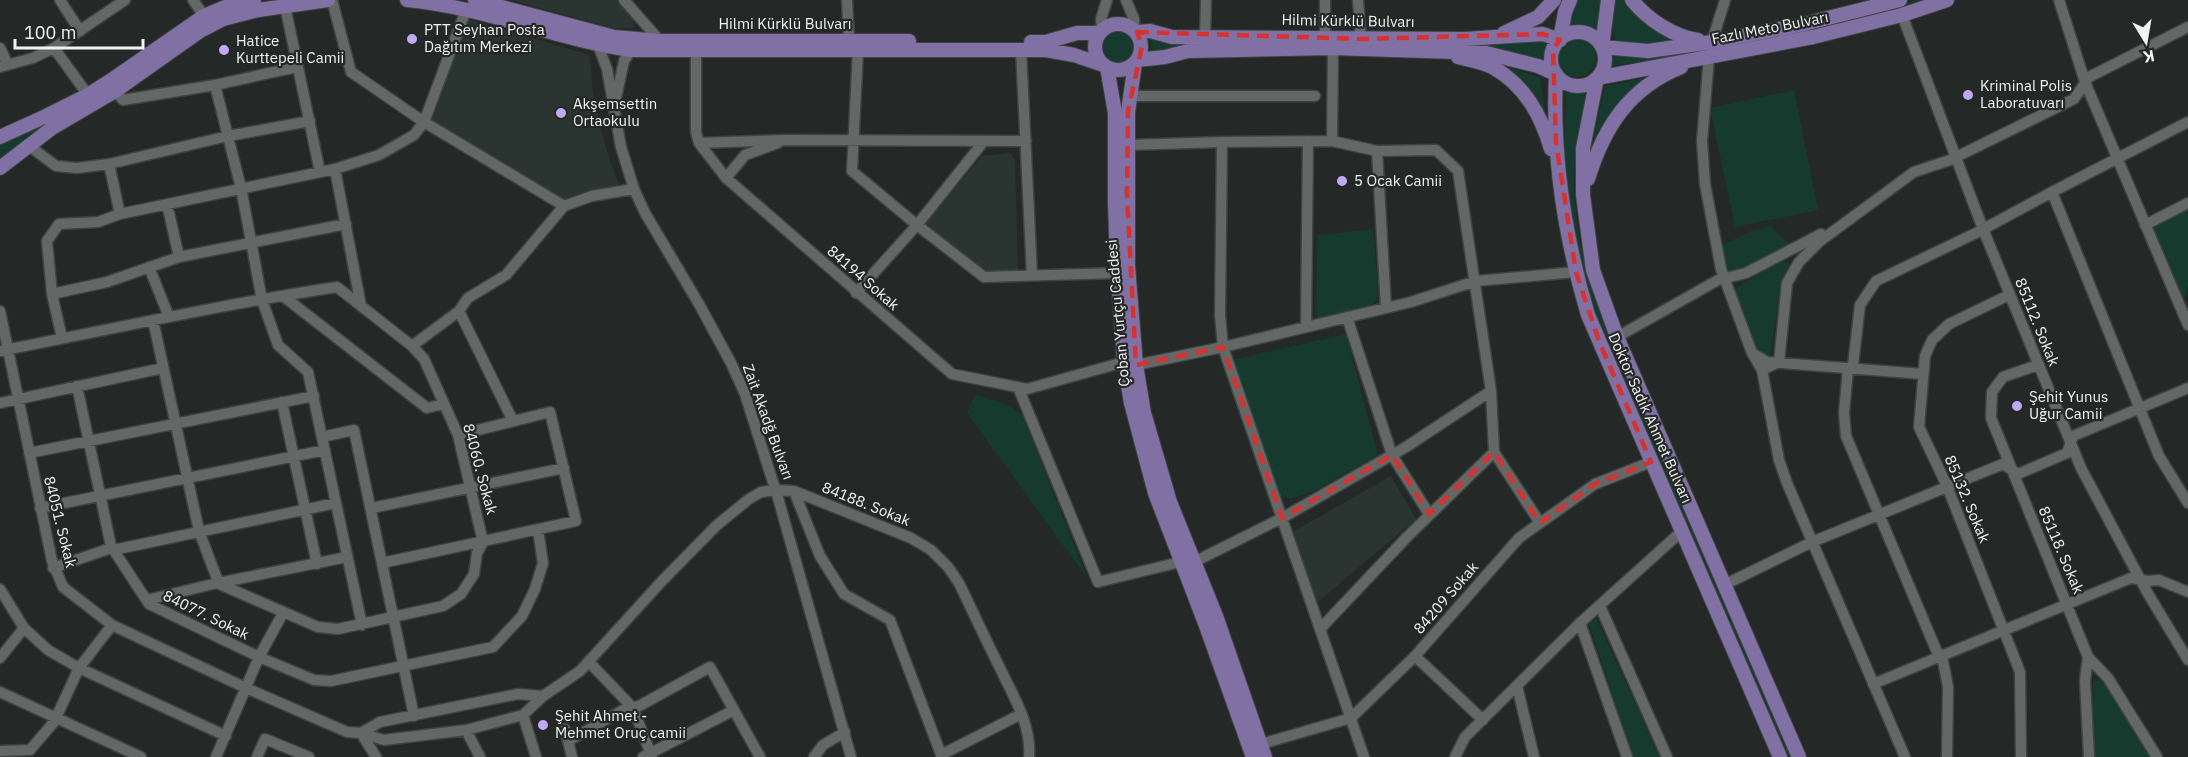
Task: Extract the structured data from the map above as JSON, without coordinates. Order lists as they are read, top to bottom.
{
  "streets": {
    "main road": [
      "Hilmi Kürklü Bulvarı",
      "Fazlı Meto Bulvarı",
      "Çoban Yurtçu Caddesi",
      "Doktor Sadık Ahmet Bulvarı"
    ],
    "street": [
      "84194 Sokak",
      "85112. Sokak",
      "Zait Akadğ Bulvarı",
      "84060. Sokak",
      "85132. Sokak",
      "84188. Sokak",
      "84051. Sokak",
      "85118. Sokak",
      "84209 Sokak",
      "84077. Sokak"
    ]
  },
  "crossings": [
    ["Hilmi Kürklü Bulvarı", "Fazlı Meto Bulvarı"],
    ["Hilmi Kürklü Bulvarı", "Çoban Yurtçu Caddesi"],
    ["Hilmi Kürklü Bulvarı", "Doktor Sadık Ahmet Bulvarı"],
    ["Hilmi Kürklü Bulvarı", "Zait Akadğ Bulvarı"],
    ["Fazlı Meto Bulvarı", "85112. Sokak"],
    ["Fazlı Meto Bulvarı", "Doktor Sadık Ahmet Bulvarı"],
    ["84194 Sokak", "Çoban Yurtçu Caddesi"],
    ["84194 Sokak", "Doktor Sadık Ahmet Bulvarı"],
    ["Çoban Yurtçu Caddesi", "84209 Sokak"],
    ["85112. Sokak", "85132. Sokak"],
    ["85112. Sokak", "85118. Sokak"],
    ["Doktor Sadık Ahmet Bulvarı", "84209 Sokak"],
    ["Zait Akadğ Bulvarı", "84188. Sokak"],
    ["84060. Sokak", "84051. Sokak"],
    ["84188. Sokak", "84051. Sokak"]
  ],
  "places": [
    "PTT Seyhan Posta Dağıtım Merkezi",
    "Hatice Kurttepeli Camii",
    "Kriminal Polis Laboratuvarı",
    "Akşemsettin Ortaokulu",
    "5 Ocak Camii",
    "Şehit Yunus Uğur Camii",
    "Şehit Ahmet - Mehmet Oruç camii"
  ],
  "scale_bar": "100 m",
  "north": "bottom"
}
